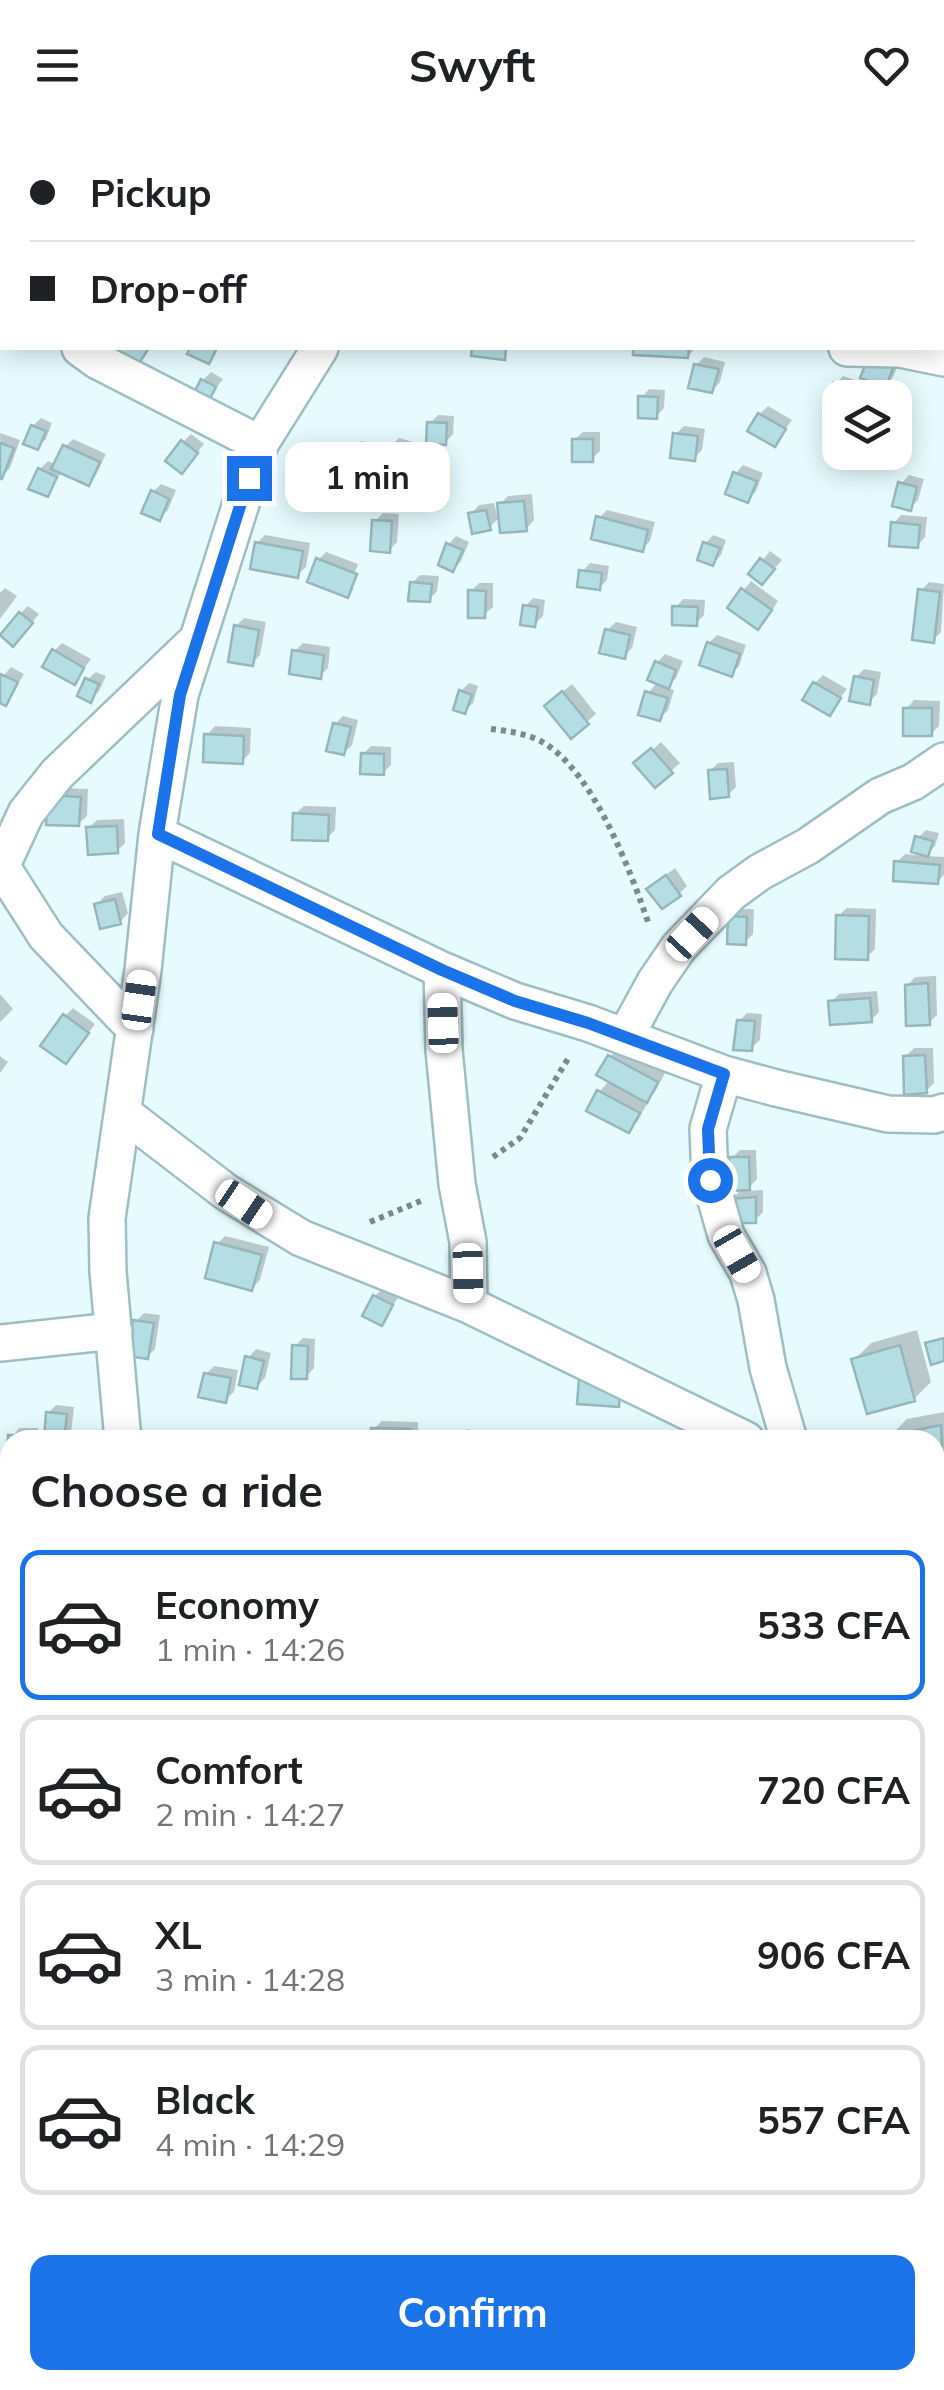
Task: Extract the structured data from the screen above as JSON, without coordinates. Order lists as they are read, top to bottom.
{
  "page": {
    "header": "Swyft",
    "banner": ["Pickup", "Drop-off"],
    "bubble": "1 min",
    "heading": "Choose a ride",
    "list": [
      {
        "name": "Economy",
        "note": "1 min · 14:26",
        "value": "533 CFA"
      },
      {
        "name": "Comfort",
        "note": "2 min · 14:27",
        "value": "720 CFA"
      },
      {
        "name": "XL",
        "note": "3 min · 14:28",
        "value": "906 CFA"
      },
      {
        "name": "Black",
        "note": "4 min · 14:29",
        "value": "557 CFA"
      }
    ],
    "buttons": "Confirm"
  }
}
